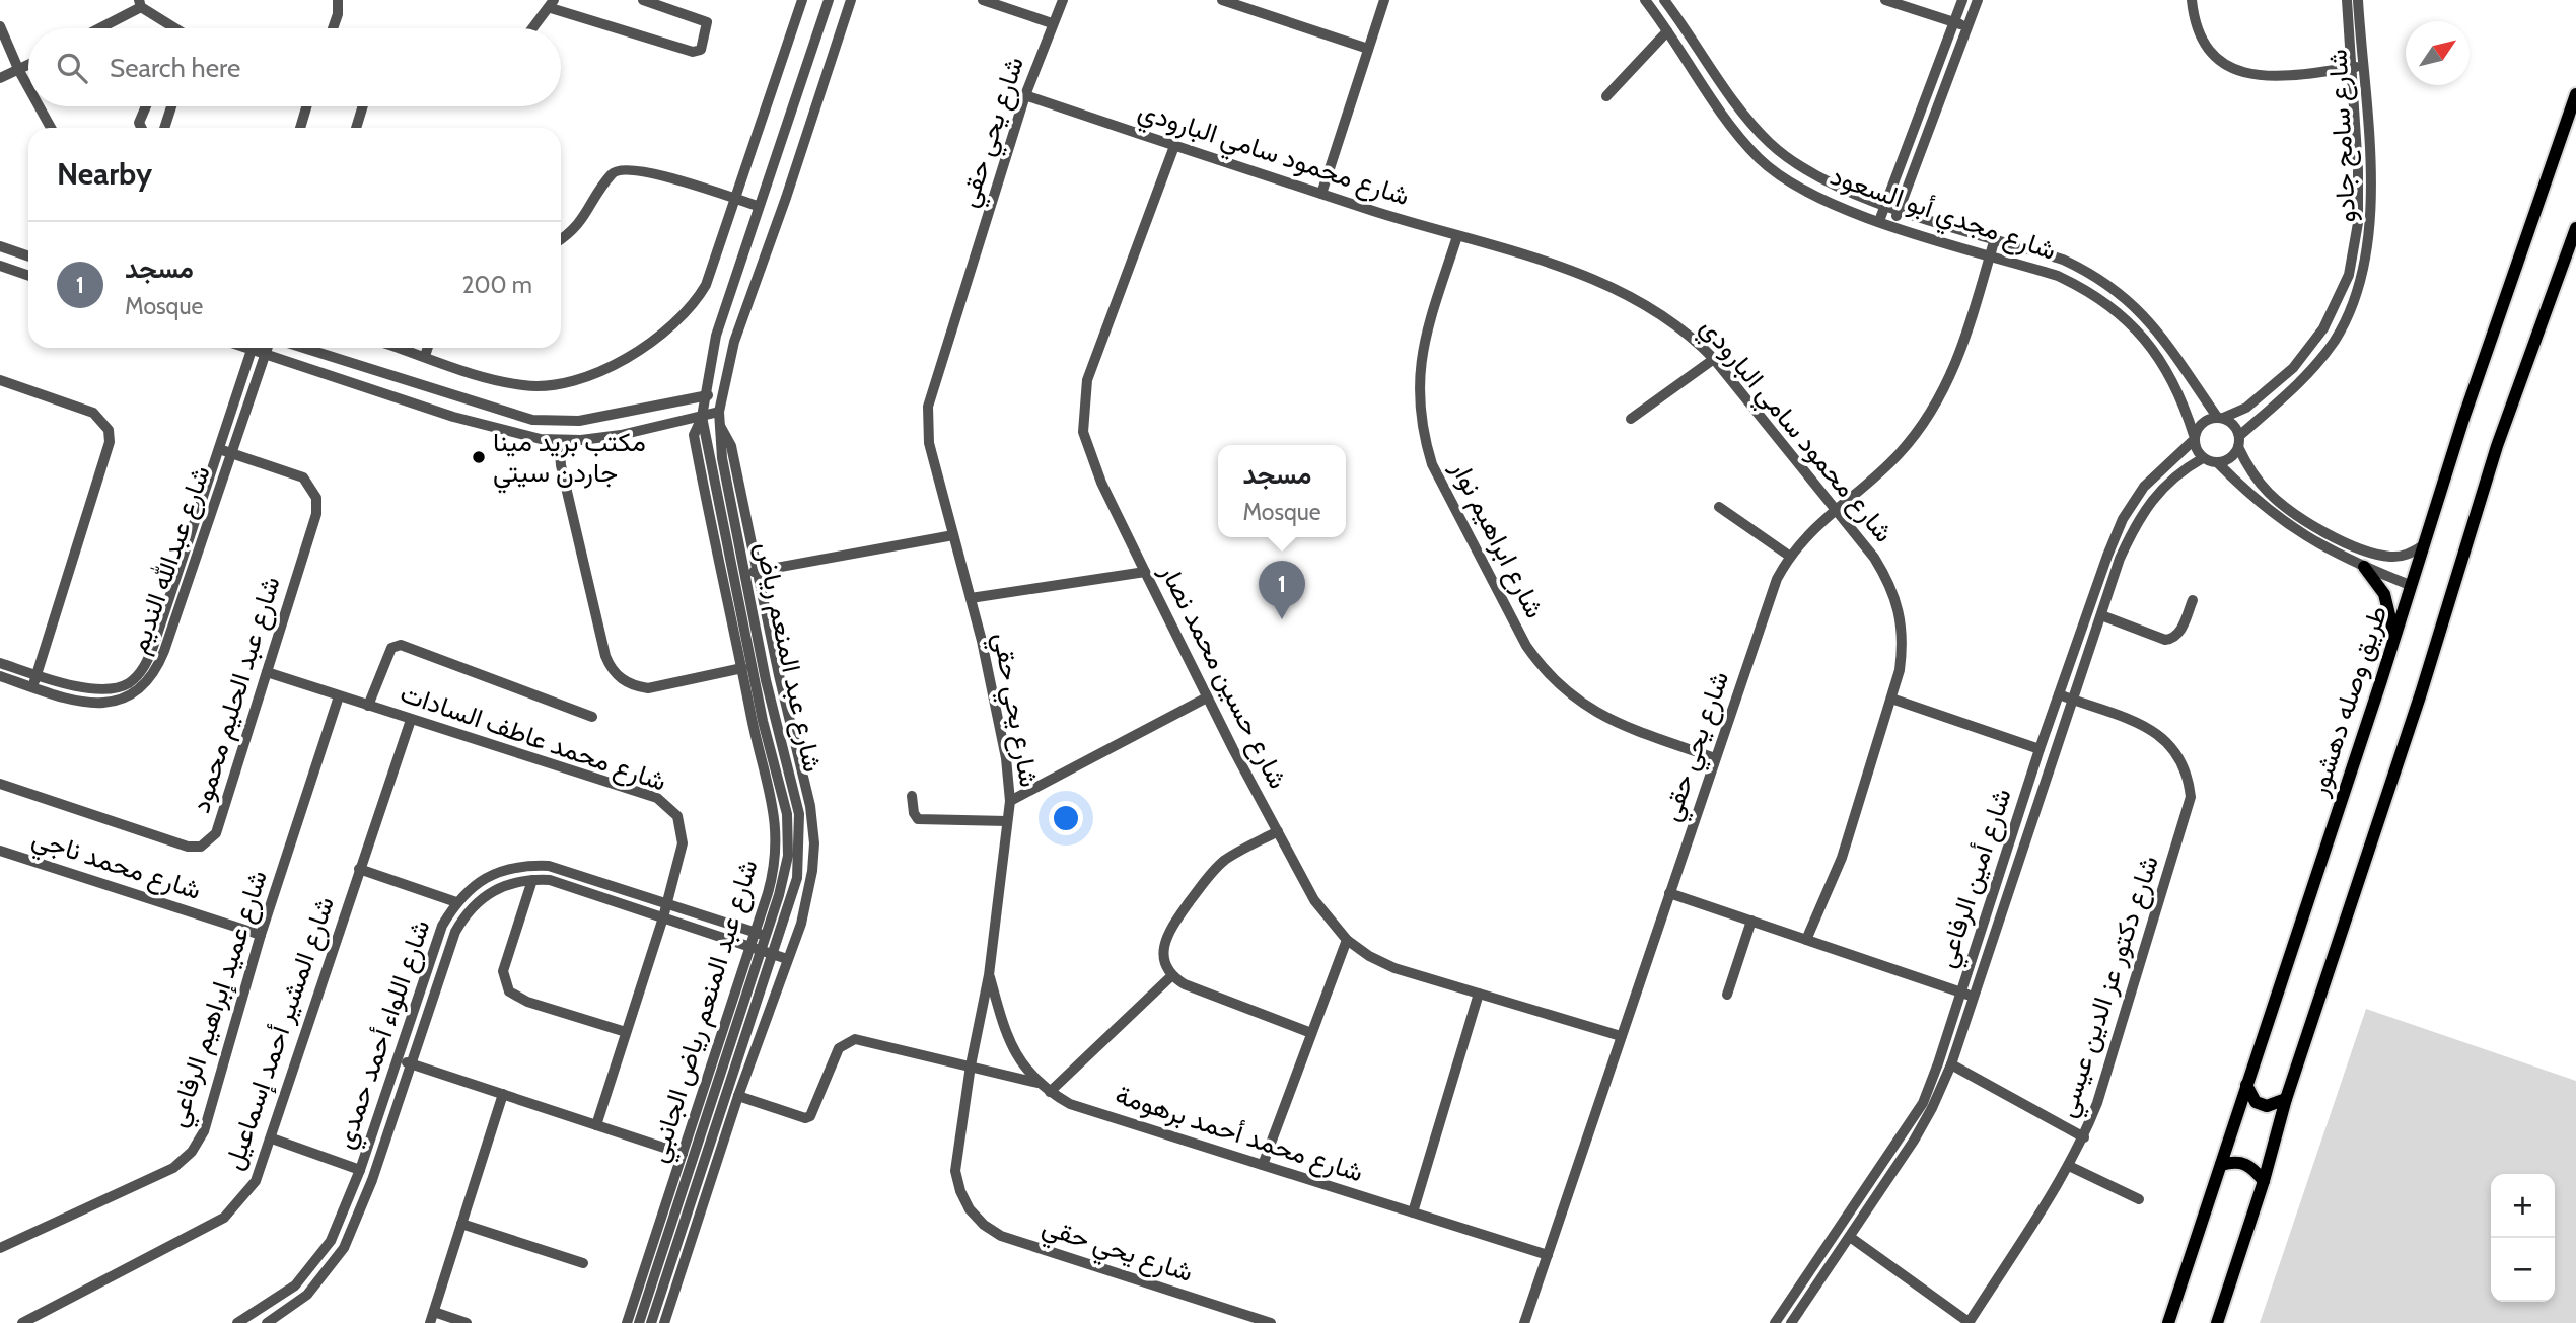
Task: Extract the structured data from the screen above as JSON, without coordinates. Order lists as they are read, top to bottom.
{
  "streets": {
    "main road": ["طريق وصله دهشور"],
    "street": [
      "شارع يحي حقي",
      "شارع سامح جادو",
      "شارع محمود سامي البارودي",
      "شارع مجدي أبو السعود",
      "شارع ابراهيم نوار",
      "شارع عبدالله النديم",
      "شارع عبد المنعم رياض",
      "شارع حسين محمد نصار",
      "شارع عبد الحليم محمود",
      "شارع محمد عاطف السادات",
      "شارع محمد ناجي",
      "شارع أمين الرفاعي",
      "شارع دكتور عز الدين عيسي",
      "شارع عميد إبراهيم الرفاعي",
      "شارع عبد المنعم رياض الجانبي",
      "شارع المشير أحمد إسماعيل",
      "شارع اللواء أحمد حمدي",
      "شارع محمد أحمد برهومة"
    ]
  },
  "crossings": [
    ["شارع يحي حقي", "شارع محمود سامي البارودي"],
    ["شارع يحي حقي", "شارع مجدي أبو السعود"],
    ["شارع يحي حقي", "شارع ابراهيم نوار"],
    ["شارع يحي حقي", "شارع حسين محمد نصار"],
    ["شارع يحي حقي", "شارع محمد أحمد برهومة"],
    ["شارع سامح جادو", "شارع مجدي أبو السعود"],
    ["شارع سامح جادو", "شارع أمين الرفاعي"],
    ["شارع محمود سامي البارودي", "شارع ابراهيم نوار"],
    ["شارع محمود سامي البارودي", "شارع حسين محمد نصار"],
    ["شارع مجدي أبو السعود", "شارع أمين الرفاعي"],
    ["شارع عبدالله النديم", "شارع عبد الحليم محمود"],
    ["شارع عبد المنعم رياض", "شارع عبد المنعم رياض الجانبي"],
    ["شارع عبد المنعم رياض", "شارع اللواء أحمد حمدي"],
    ["شارع عبد الحليم محمود", "شارع محمد عاطف السادات"],
    ["شارع محمد عاطف السادات", "شارع عميد إبراهيم الرفاعي"],
    ["شارع محمد عاطف السادات", "شارع المشير أحمد إسماعيل"],
    ["شارع محمد عاطف السادات", "شارع اللواء أحمد حمدي"],
    ["شارع محمد ناجي", "شارع عميد إبراهيم الرفاعي"],
    ["شارع أمين الرفاعي", "شارع دكتور عز الدين عيسي"],
    ["شارع عبد المنعم رياض الجانبي", "شارع اللواء أحمد حمدي"]
  ],
  "places": ["مكتب بريد مينا جاردن سيتي"],
  "north": "top right",
  "page": {
    "search": "Search here",
    "heading": "Nearby",
    "list": [
      {
        "mark": "1",
        "name": "مسجد",
        "note": "Mosque",
        "value": "200 m"
      }
    ],
    "popup": ["مسجد", "Mosque"],
    "pins": "1",
    "map_buttons": ["+", "−"]
  }
}
